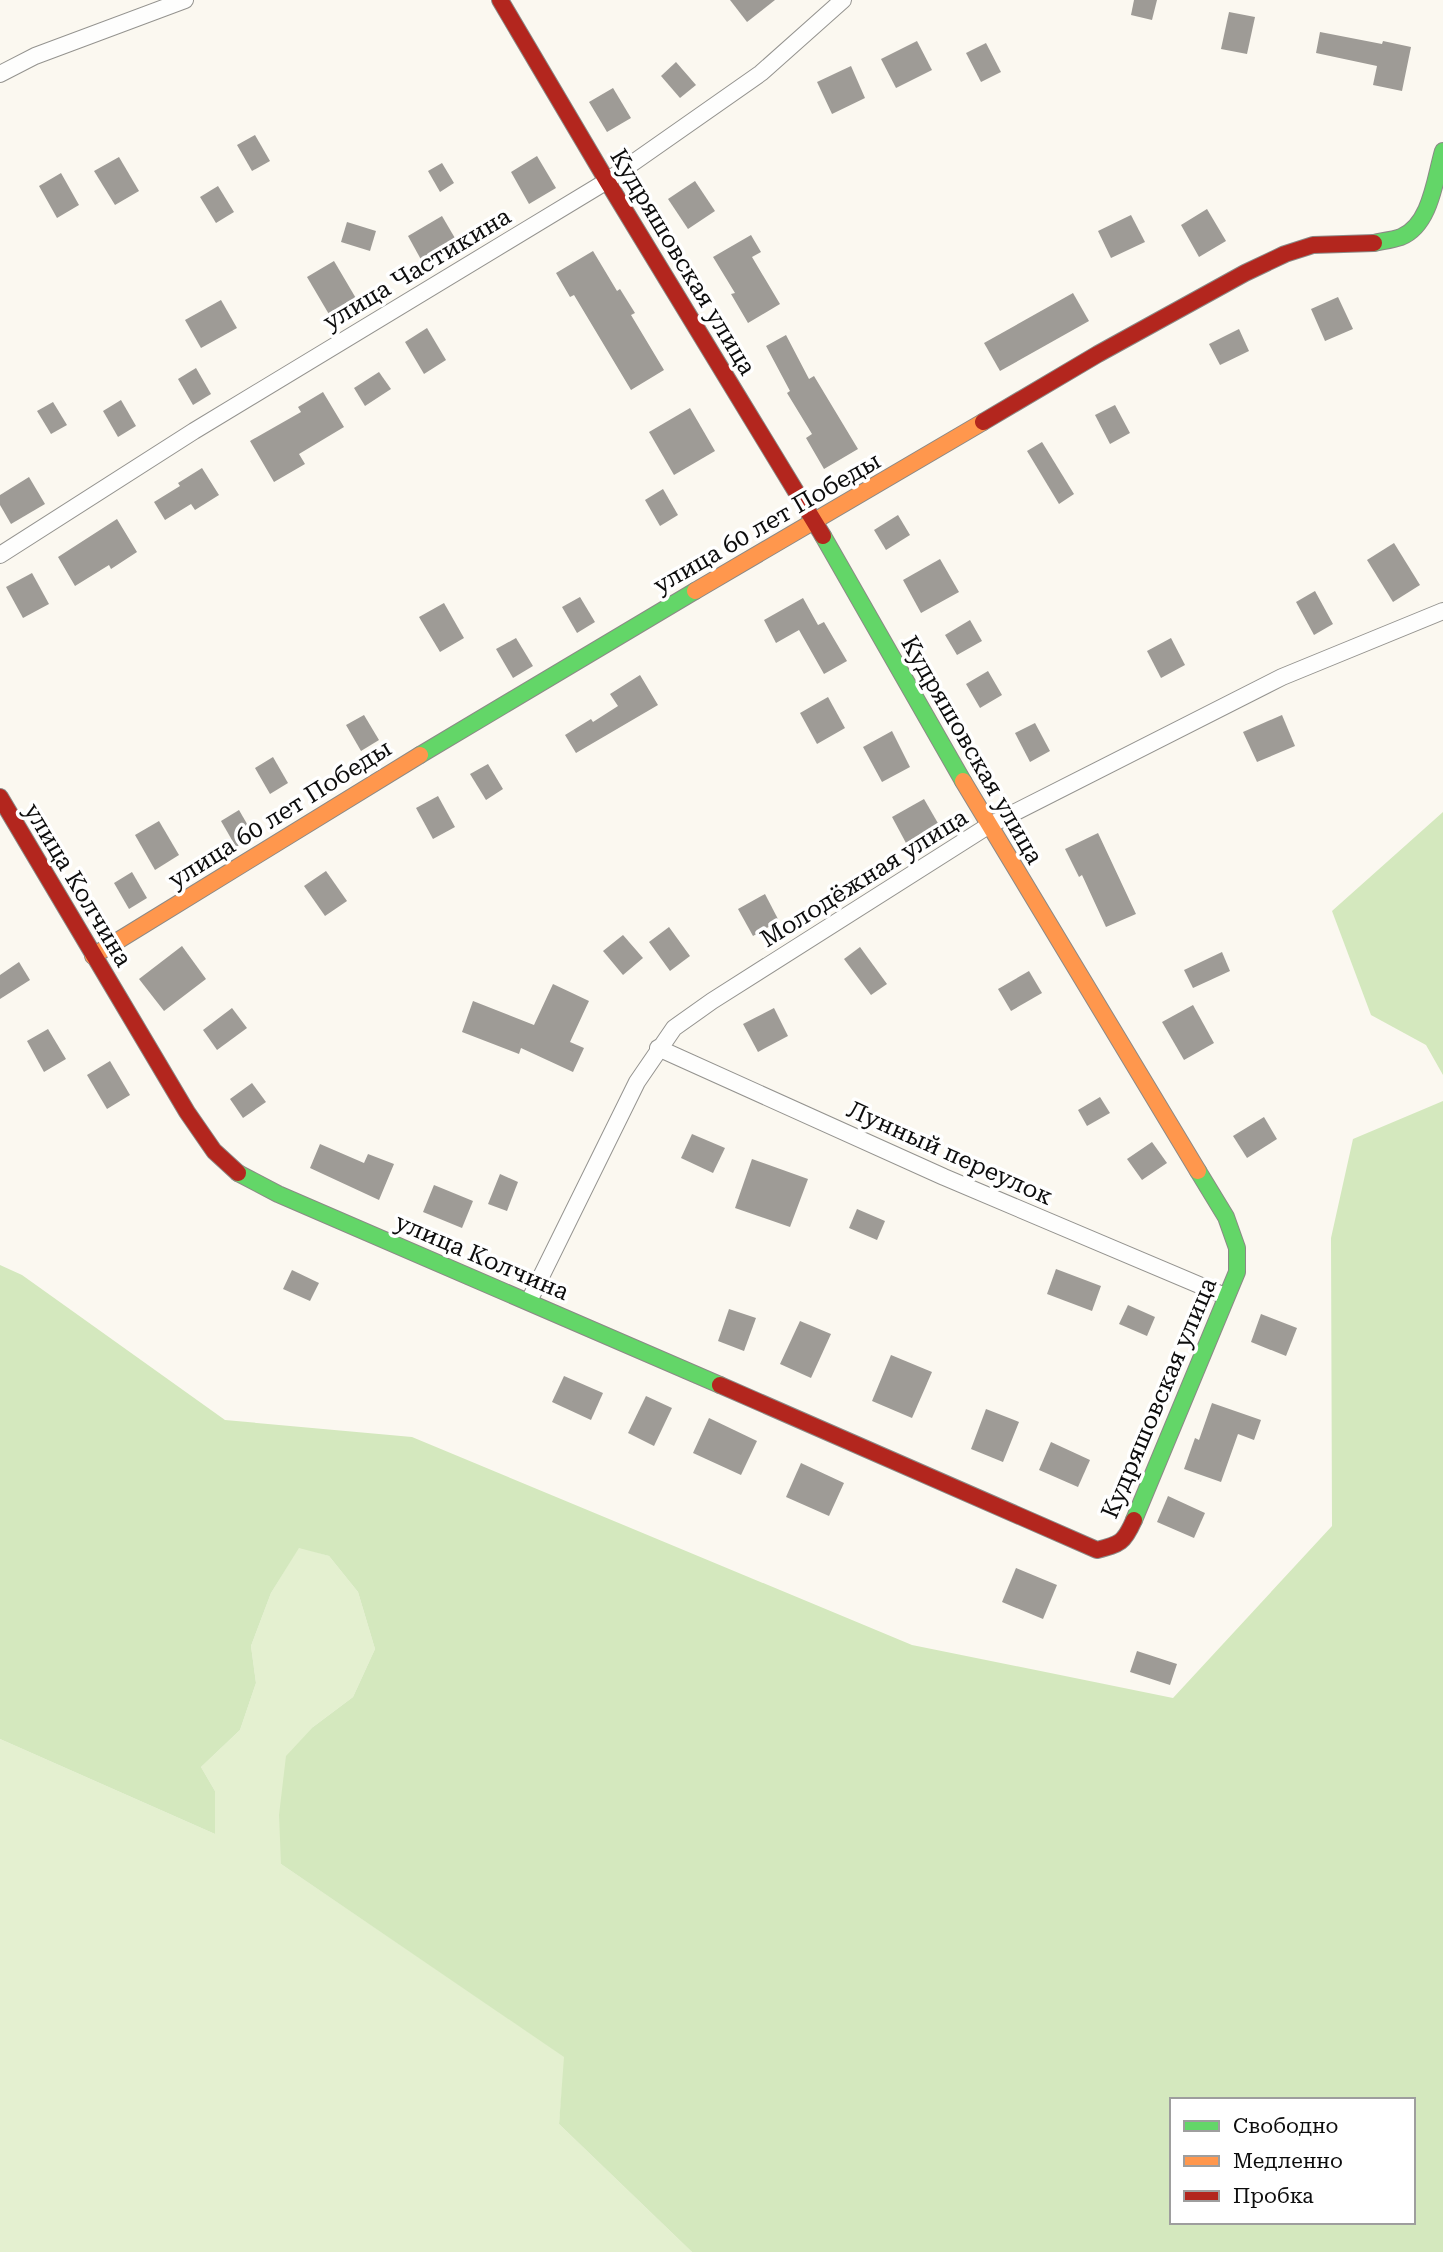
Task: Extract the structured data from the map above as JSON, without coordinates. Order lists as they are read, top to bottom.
{
  "streets": {
    "street": [
      "Кудряшовская улица",
      "улица Частикина",
      "улица 60 лет Победы",
      "Молодёжная улица",
      "улица Колчина",
      "Лунный переулок"
    ]
  },
  "crossings": [
    ["Кудряшовская улица", "улица Частикина"],
    ["Кудряшовская улица", "улица 60 лет Победы"],
    ["Кудряшовская улица", "Молодёжная улица"],
    ["Кудряшовская улица", "улица Колчина"],
    ["Кудряшовская улица", "Лунный переулок"],
    ["улица 60 лет Победы", "улица Колчина"],
    ["Молодёжная улица", "улица Колчина"],
    ["Молодёжная улица", "Лунный переулок"]
  ],
  "legend": ["Свободно", "Медленно", "Пробка"]
}
